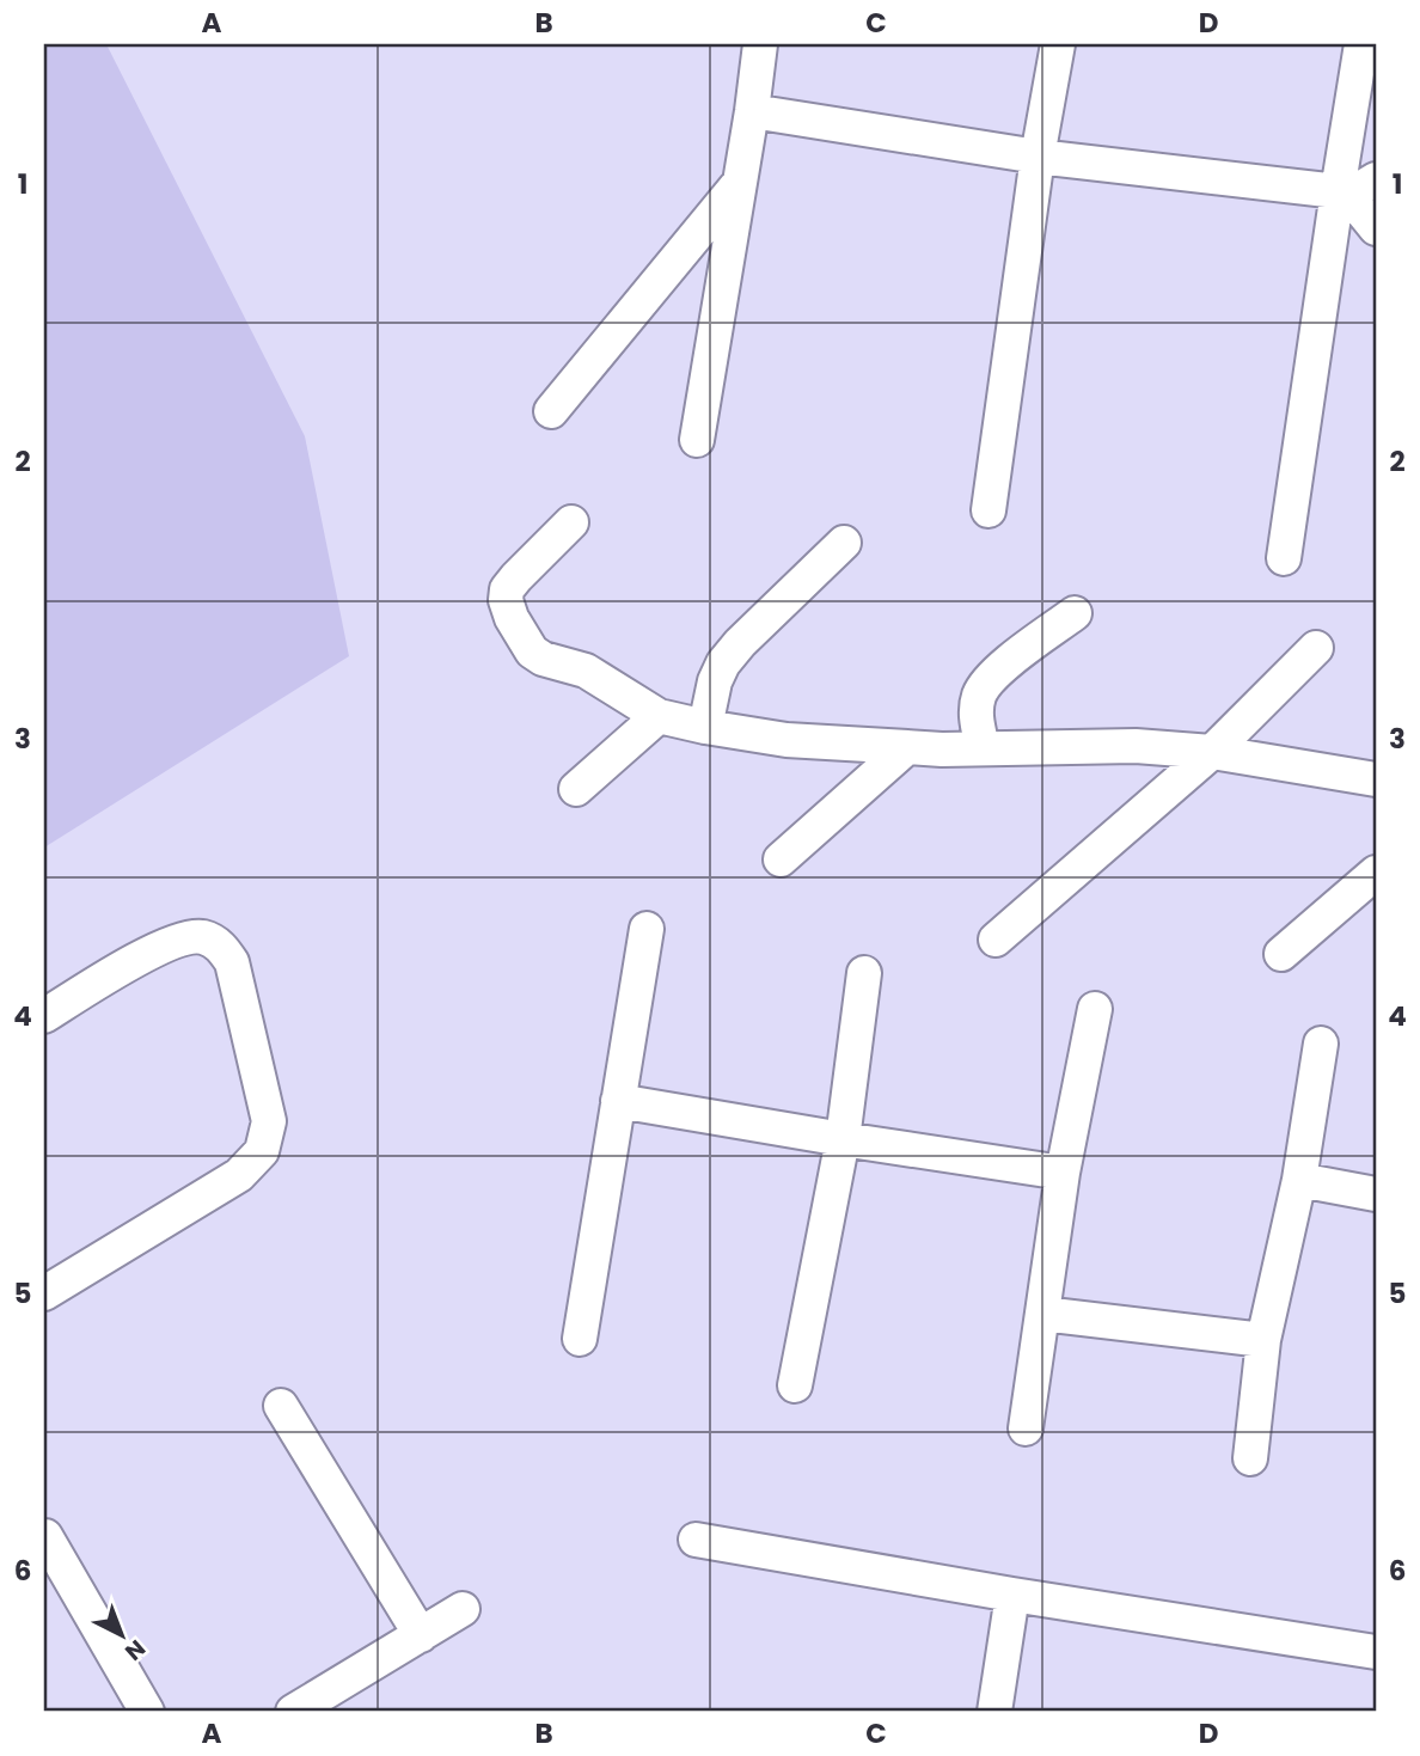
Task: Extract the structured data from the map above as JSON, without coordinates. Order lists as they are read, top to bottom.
{
  "north": "bottom right",
  "grid": {
    "columns": [
      "A",
      "B",
      "C",
      "D"
    ],
    "rows": [
      "1",
      "2",
      "3",
      "4",
      "5",
      "6"
    ]
  }
}
